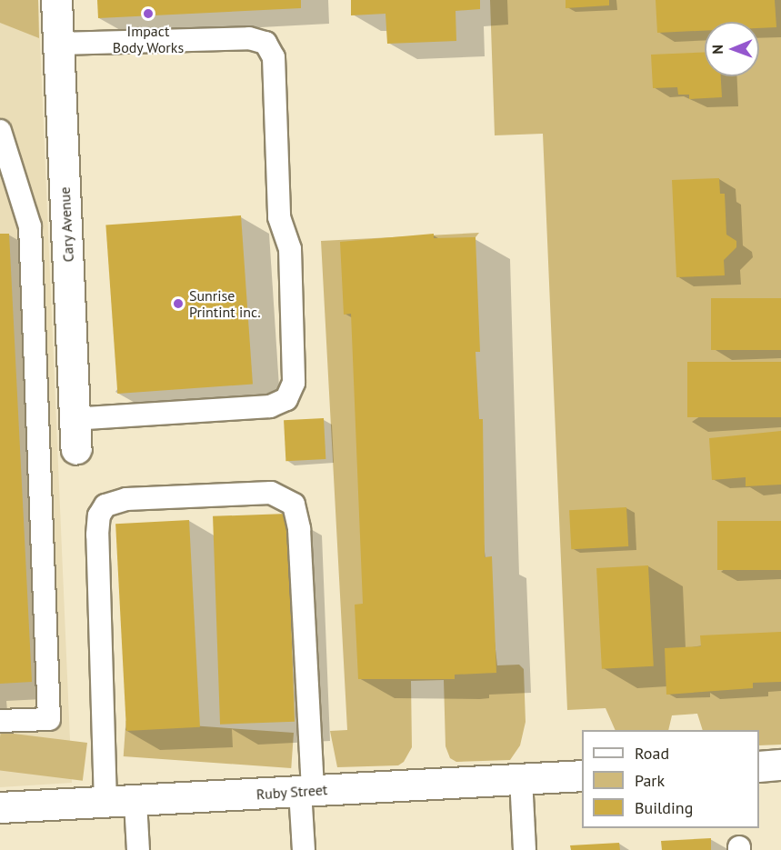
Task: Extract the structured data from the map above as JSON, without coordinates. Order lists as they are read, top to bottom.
{
  "streets": {
    "street": ["Cary Avenue", "Ruby Street"]
  },
  "places": ["Impact Body Works", "Sunrise Printint inc."],
  "legend": ["Road", "Park", "Building"],
  "north": "left"
}
